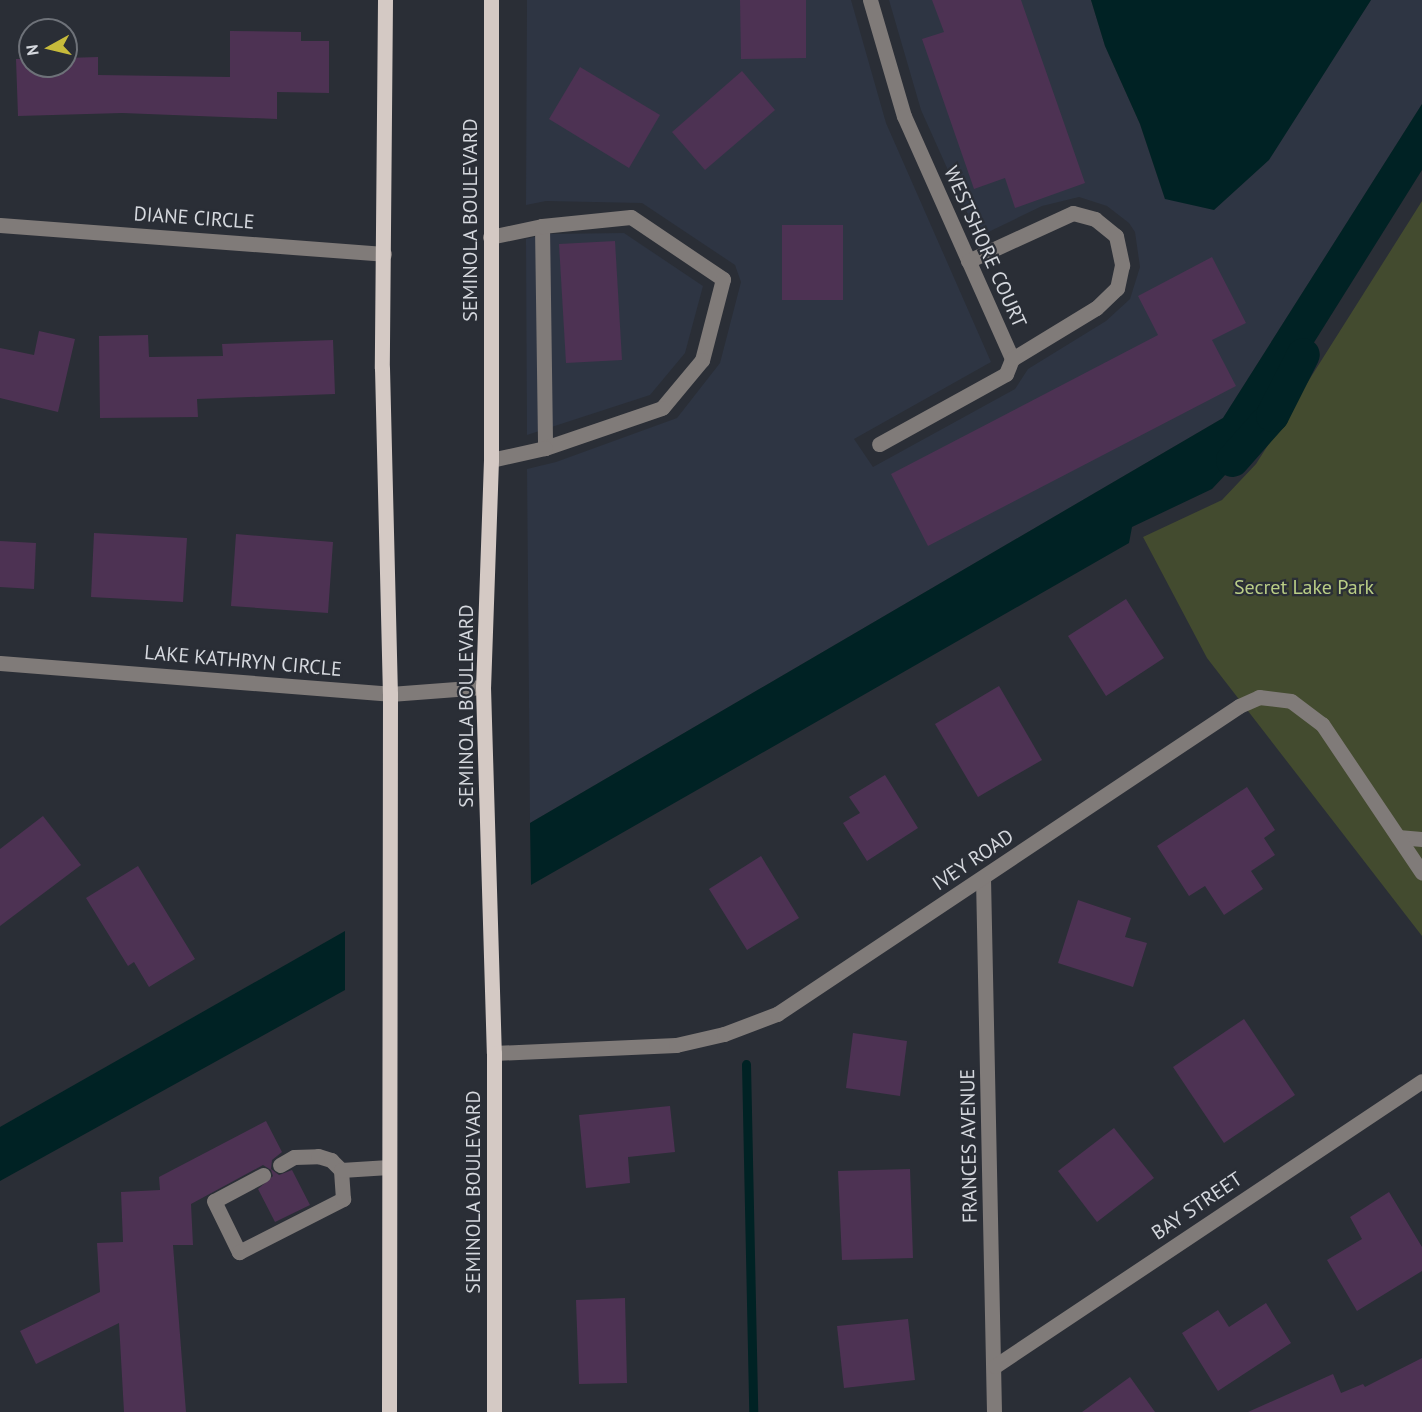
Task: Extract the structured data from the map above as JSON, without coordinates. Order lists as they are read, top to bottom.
{
  "streets": {
    "main road": ["SEMINOLA BOULEVARD"],
    "street": [
      "DIANE CIRCLE",
      "WESTSHORE COURT",
      "LAKE KATHRYN CIRCLE",
      "IVEY ROAD",
      "FRANCES AVENUE",
      "BAY STREET"
    ]
  },
  "crossings": [
    ["SEMINOLA BOULEVARD", "LAKE KATHRYN CIRCLE"],
    ["SEMINOLA BOULEVARD", "IVEY ROAD"],
    ["IVEY ROAD", "FRANCES AVENUE"],
    ["FRANCES AVENUE", "BAY STREET"]
  ],
  "parks": ["Secret Lake Park"],
  "north": "left"
}
